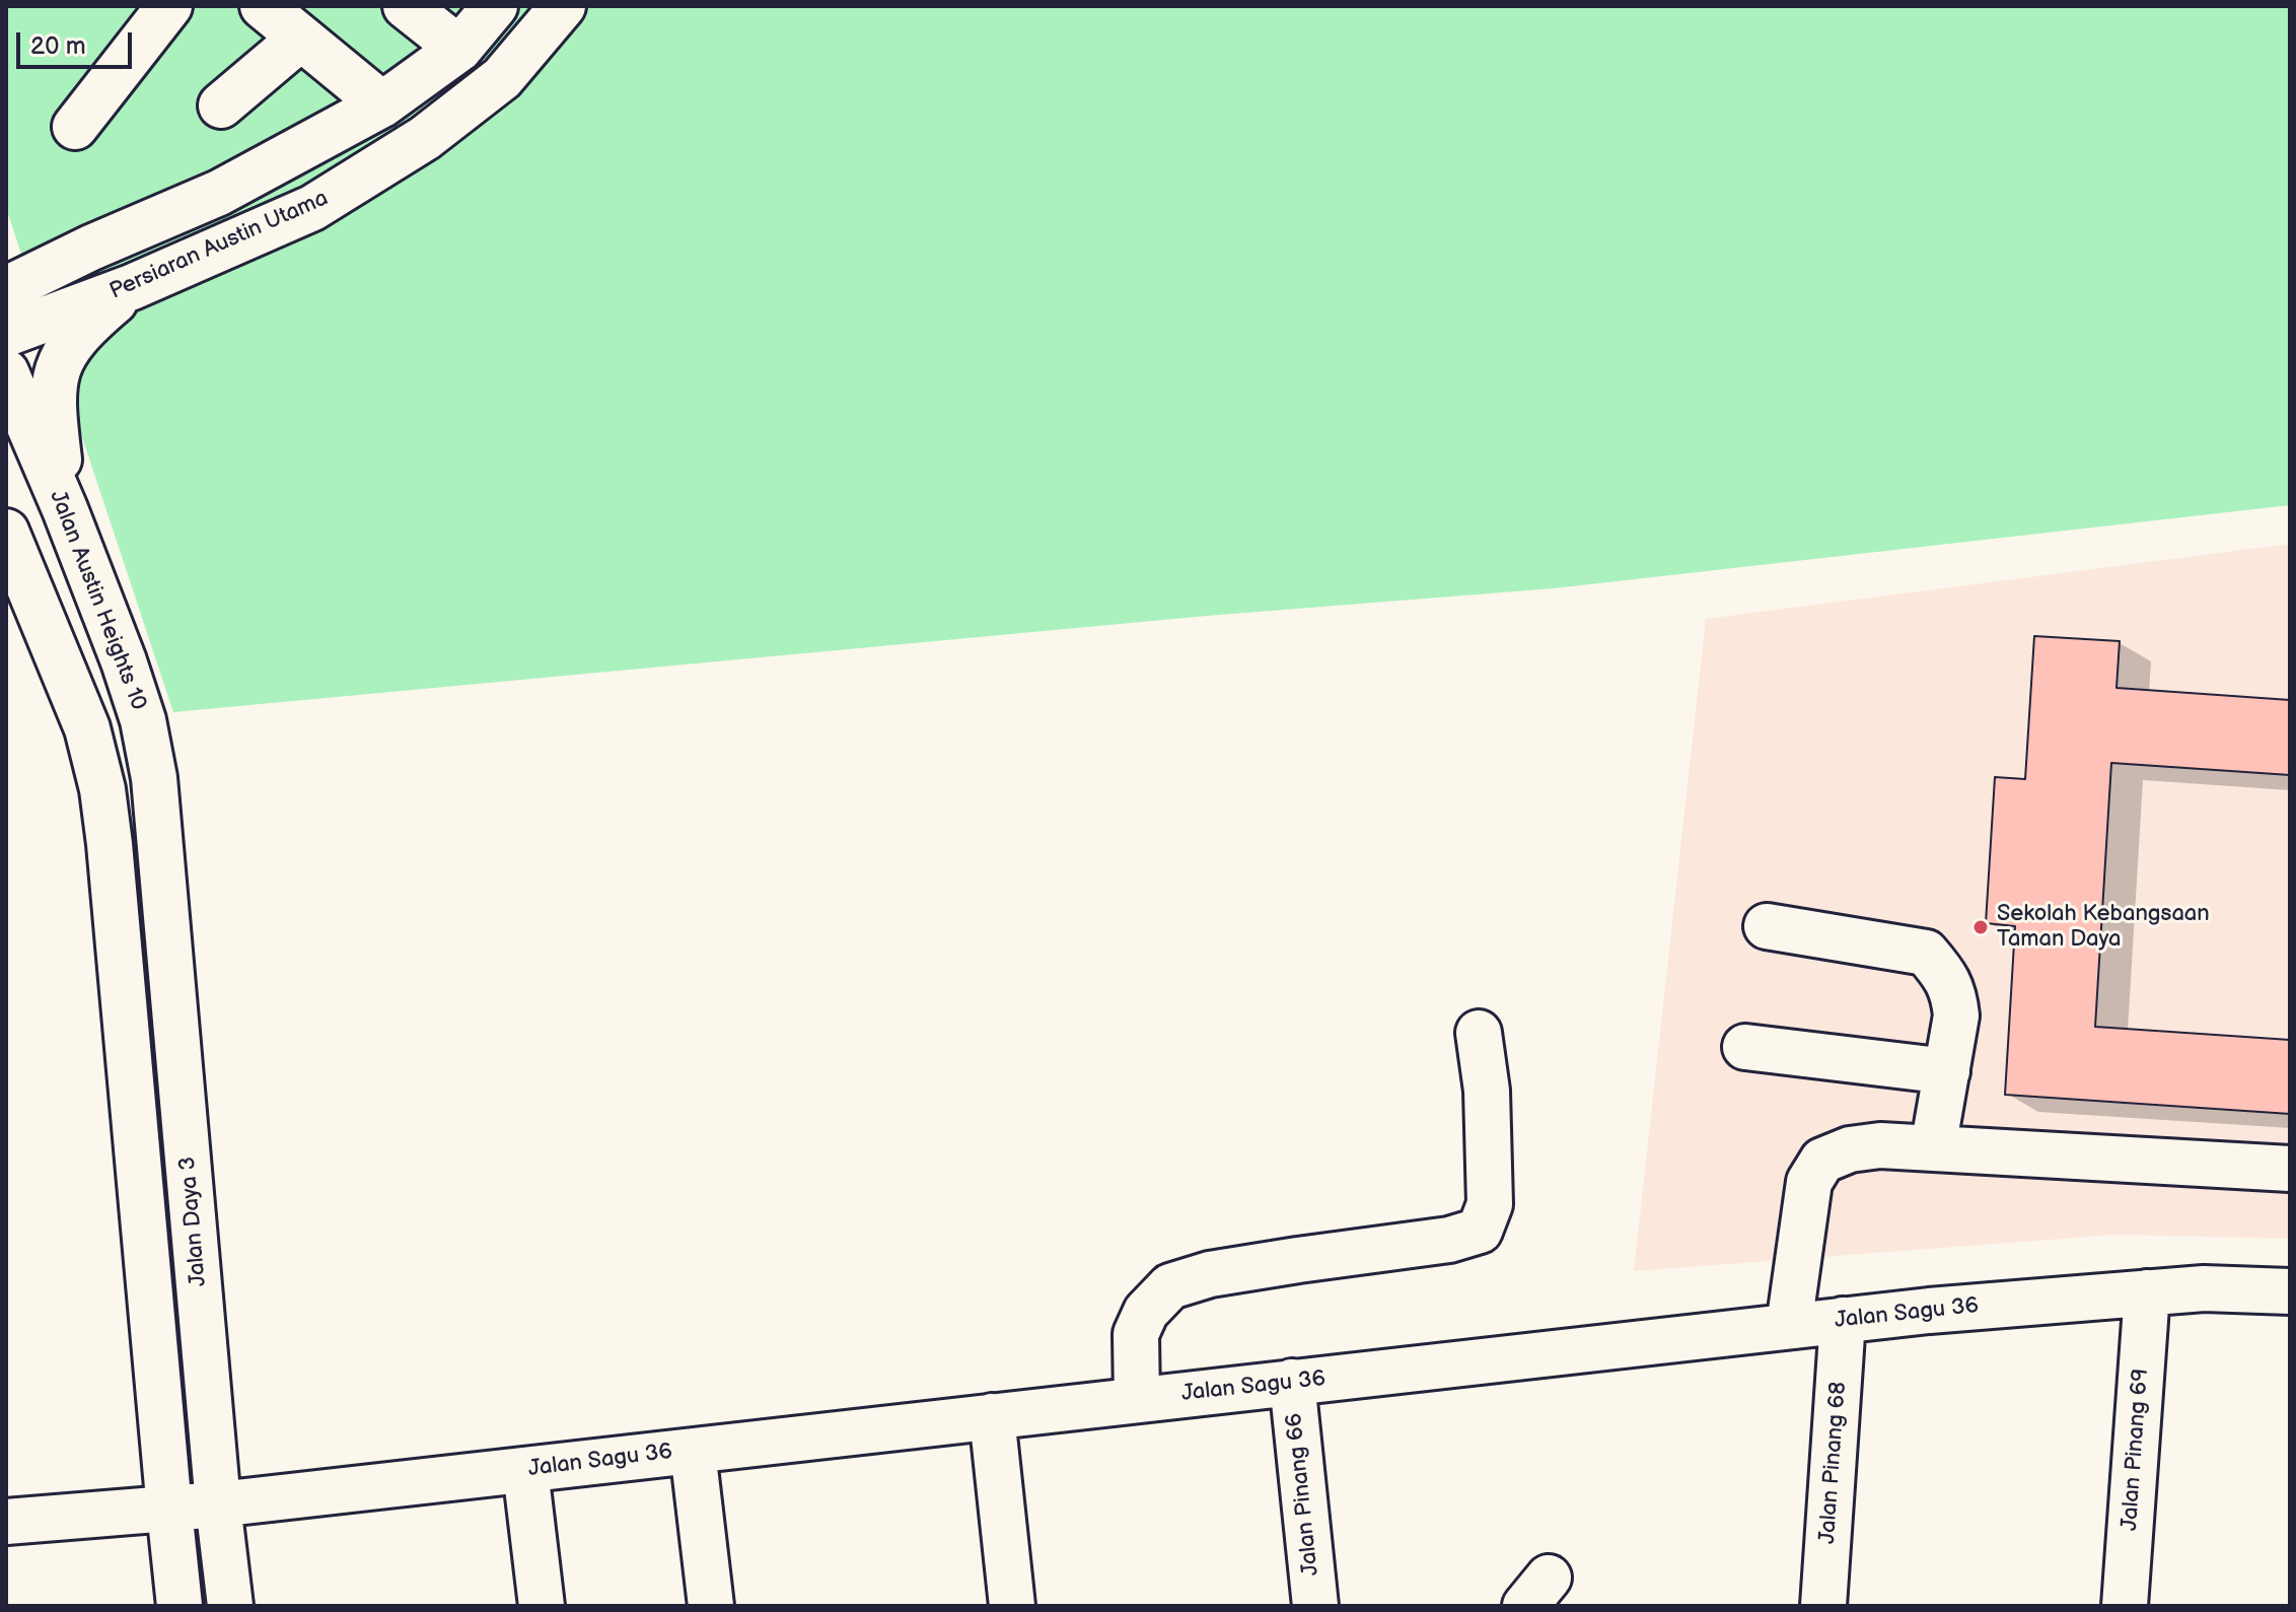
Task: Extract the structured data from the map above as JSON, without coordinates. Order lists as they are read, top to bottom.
{
  "streets": {
    "street": [
      "Persiaran Austin Utama",
      "Jalan Austin Heights 10",
      "Jalan Daya 3",
      "Jalan Sagu 36",
      "Jalan Pinang 69",
      "Jalan Pinang 68",
      "Jalan Pinang 66"
    ]
  },
  "crossings": [
    ["Jalan Austin Heights 10", "Jalan Daya 3"],
    ["Jalan Daya 3", "Jalan Sagu 36"],
    ["Jalan Sagu 36", "Jalan Pinang 69"],
    ["Jalan Sagu 36", "Jalan Pinang 68"],
    ["Jalan Sagu 36", "Jalan Pinang 66"]
  ],
  "places": ["Sekolah Kebangsaan Taman Daya"],
  "scale_bar": "20 m"
}
